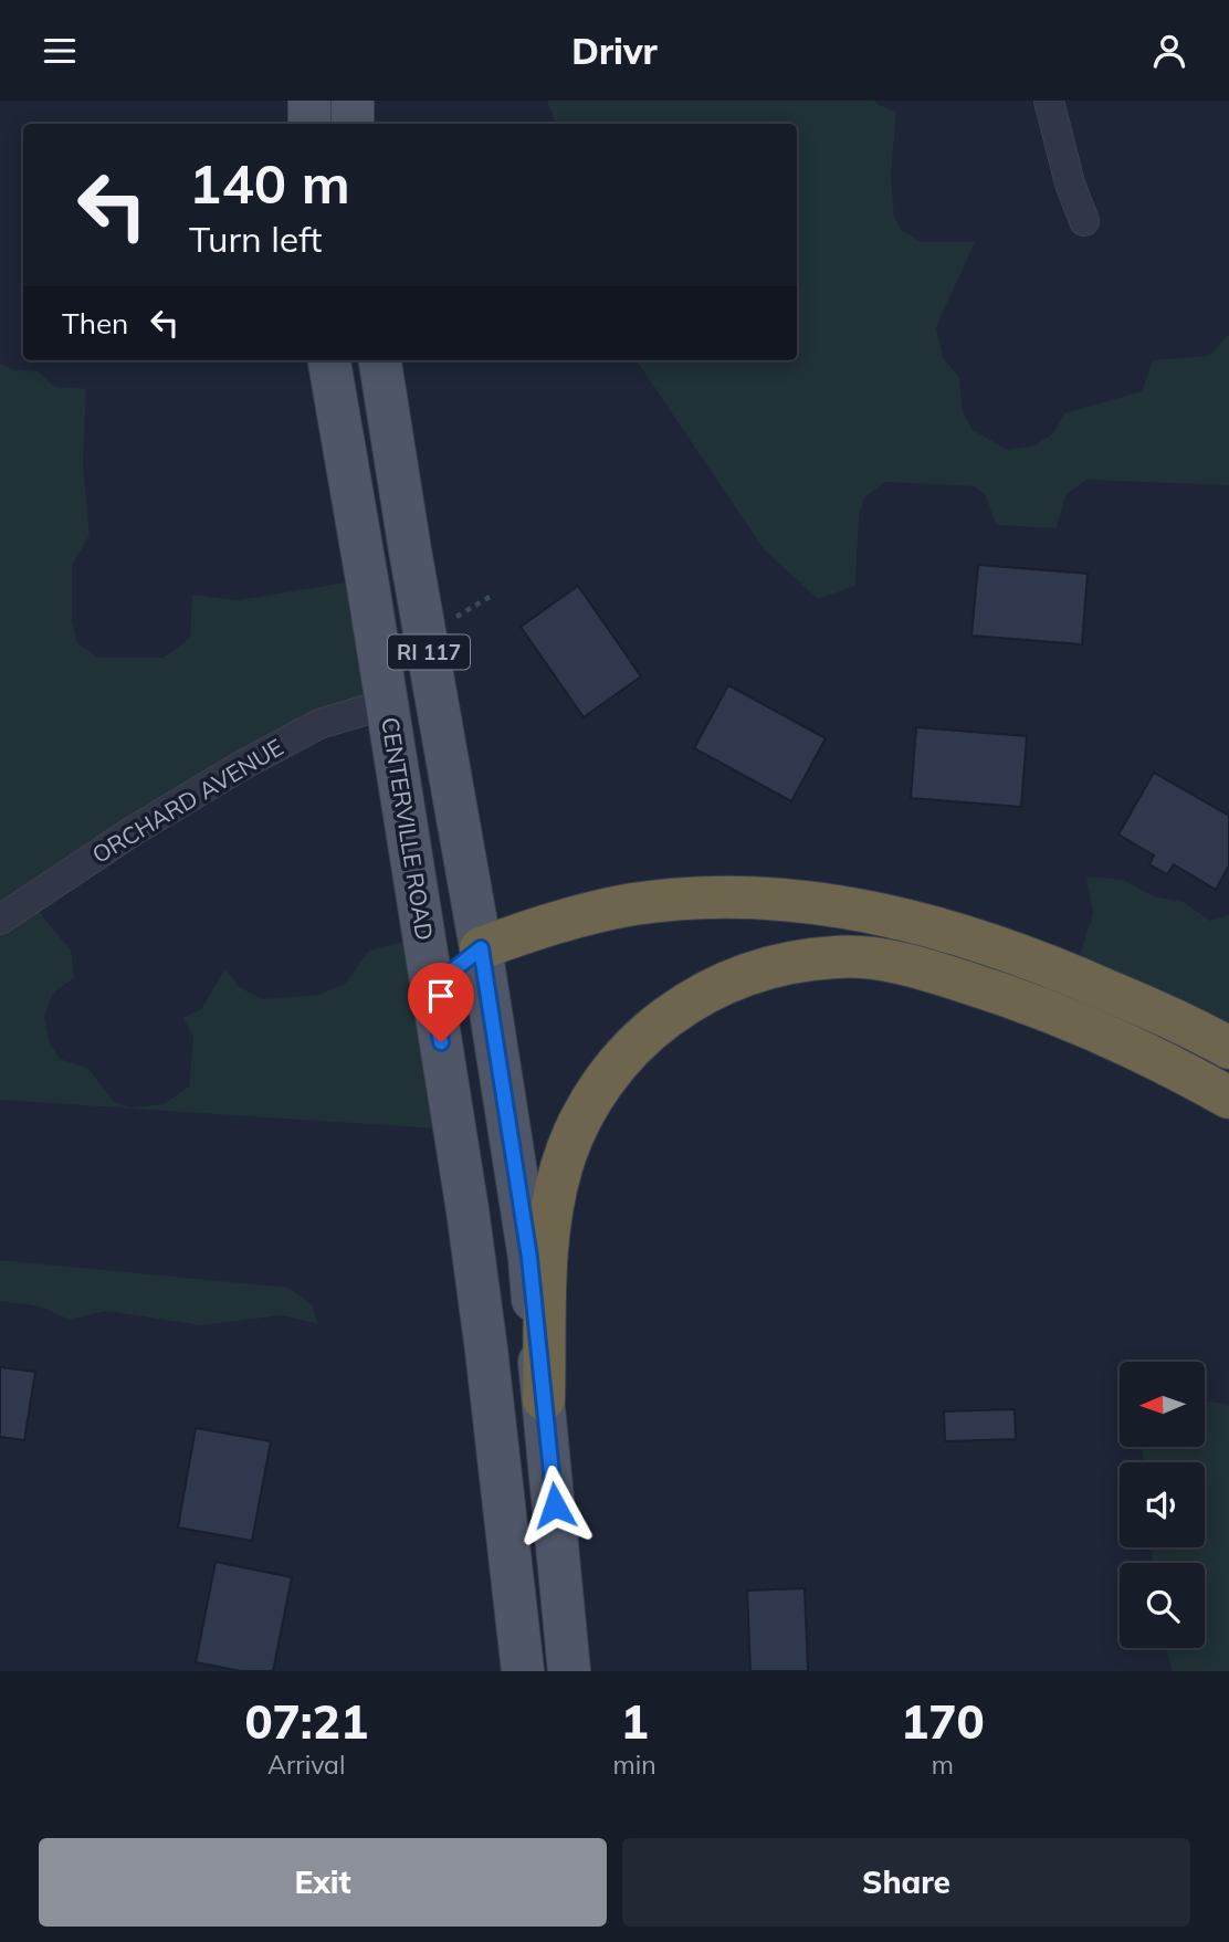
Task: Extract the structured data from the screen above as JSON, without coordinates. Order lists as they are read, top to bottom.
{
  "streets": {
    "main road": ["RI 117", "CENTERVILLE ROAD"],
    "street": ["ORCHARD AVENUE"]
  },
  "crossings": [
    ["ORCHARD AVENUE", "CENTERVILLE ROAD"]
  ],
  "north": "left",
  "page": {
    "header": "Drivr",
    "turn": ["140 m", "Turn left"],
    "then": "Then",
    "eta": [
      "07:21",
      "Arrival",
      "1",
      "min",
      "170",
      "m"
    ],
    "buttons": ["Exit", "Share"]
  }
}
